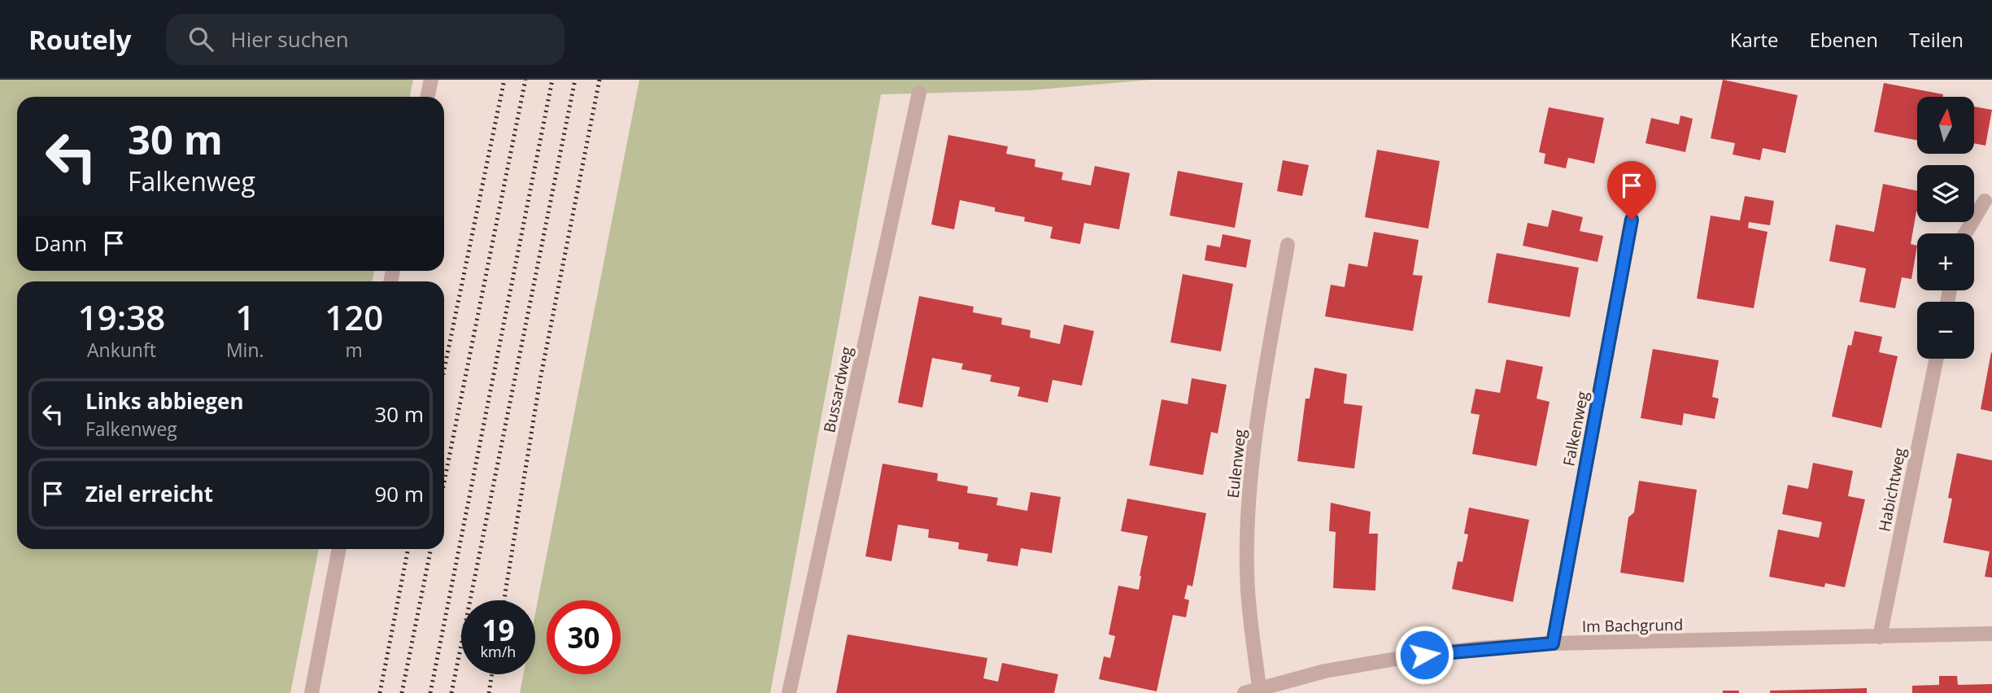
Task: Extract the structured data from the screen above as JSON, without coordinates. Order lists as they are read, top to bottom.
{
  "streets": {
    "street": [
      "Bussardweg",
      "Falkenweg",
      "Eulenweg",
      "Habichtweg",
      "Im Bachgrund"
    ]
  },
  "crossings": [
    ["Falkenweg", "Im Bachgrund"],
    ["Eulenweg", "Im Bachgrund"],
    ["Habichtweg", "Im Bachgrund"]
  ],
  "north": "top",
  "page": {
    "header": "Routely",
    "search": "Hier suchen",
    "nav": ["Karte", "Ebenen", "Teilen"],
    "map_buttons": ["+", "−"],
    "turn": ["30 m", "Falkenweg"],
    "then": "Dann",
    "eta": [
      "19:38",
      "Ankunft",
      "1",
      "Min.",
      "120",
      "m"
    ],
    "list": [
      {
        "name": "Links abbiegen",
        "note": "Falkenweg",
        "value": "30 m"
      },
      {
        "name": "Ziel erreicht",
        "value": "90 m"
      }
    ],
    "speed": "19 km/h",
    "limit": "30"
  }
}
